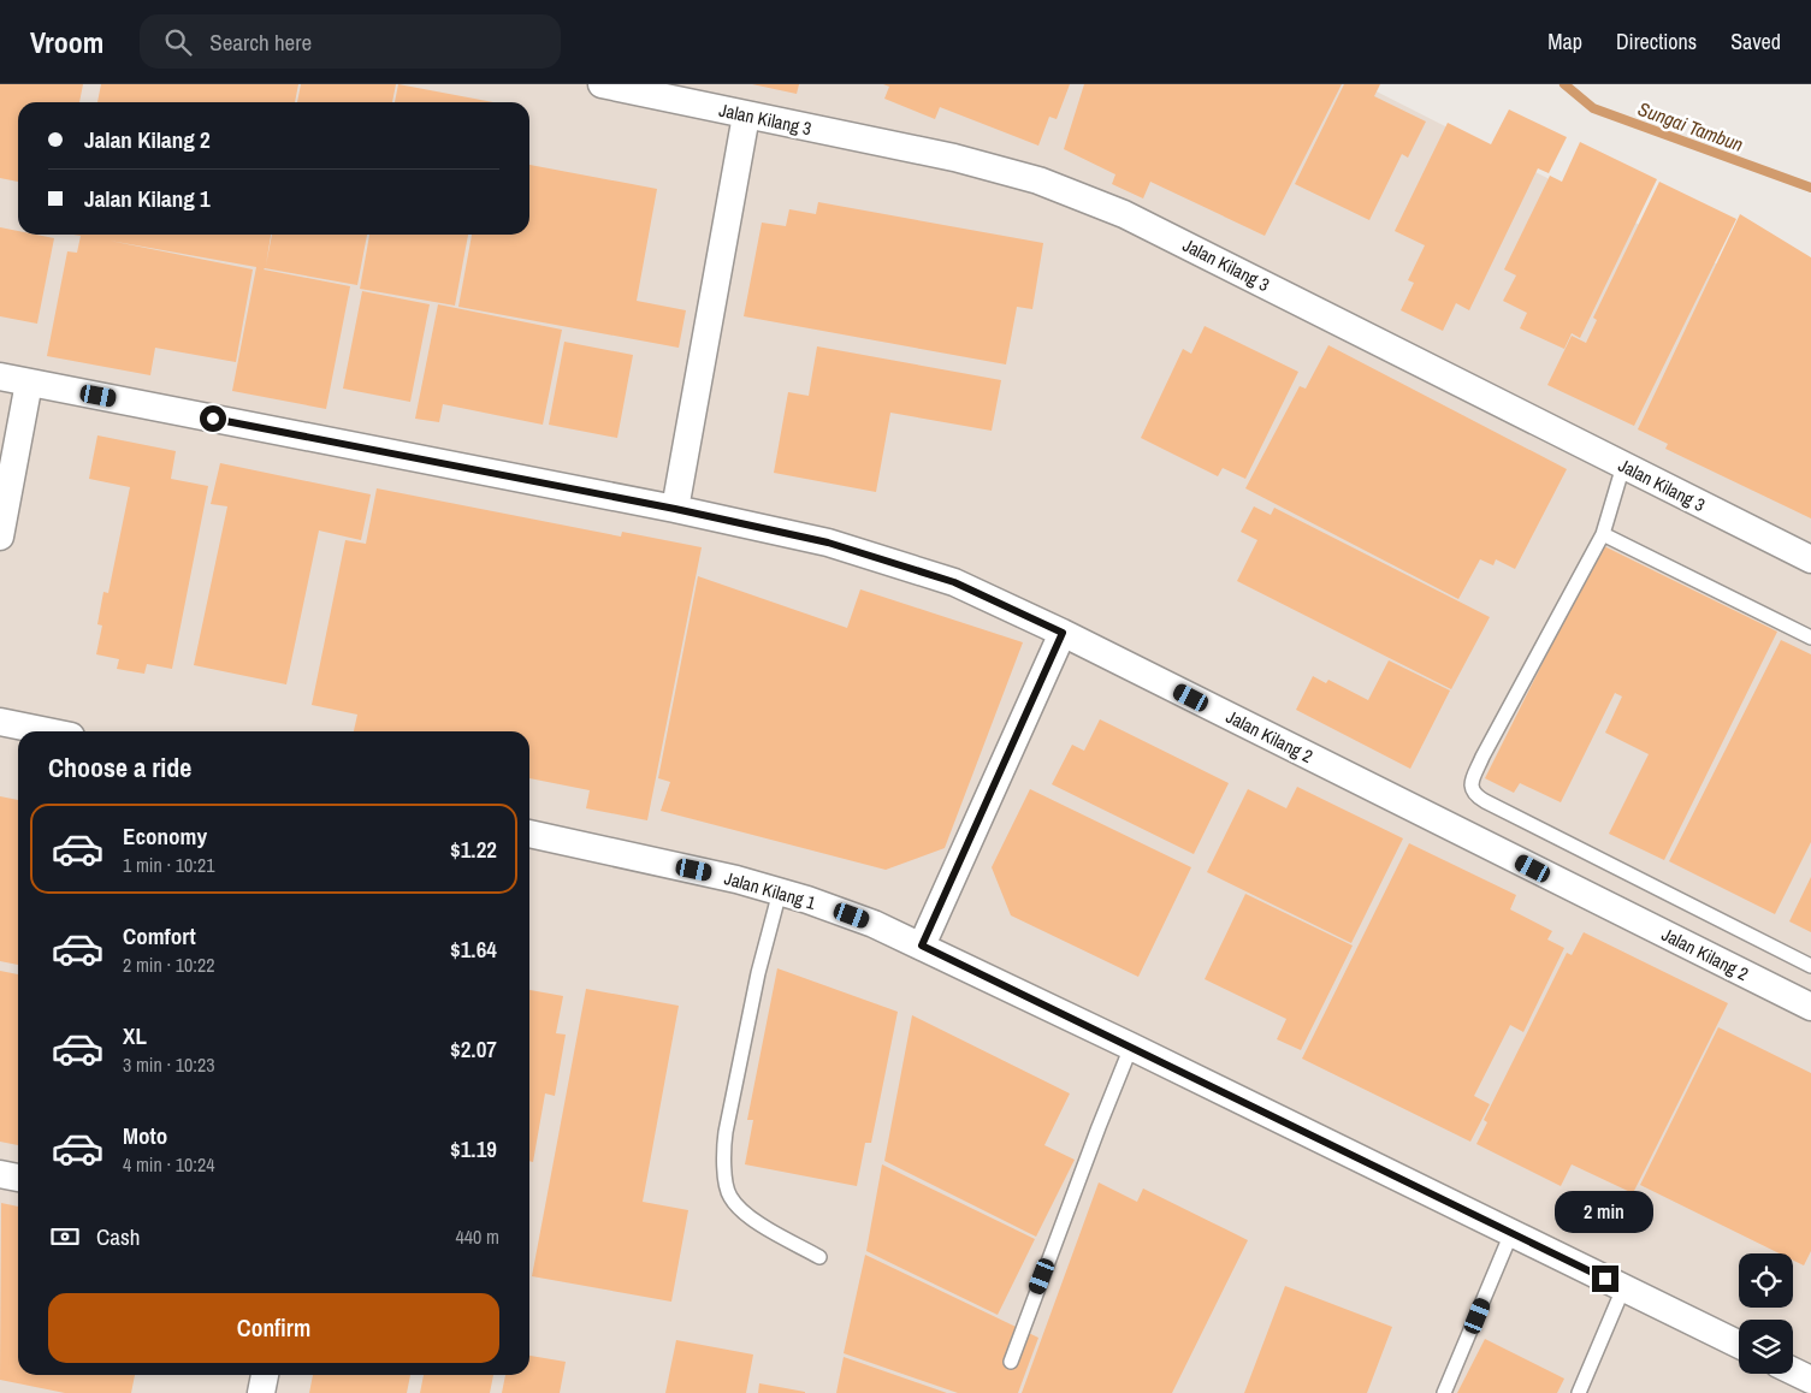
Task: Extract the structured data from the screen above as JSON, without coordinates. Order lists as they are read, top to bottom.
{
  "streets": {
    "street": ["Jalan Kilang 3", "Jalan Kilang 2", "Jalan Kilang 1"]
  },
  "water": ["Sungai Tambun"],
  "page": {
    "header": "Vroom",
    "search": "Search here",
    "nav": ["Map", "Directions", "Saved"],
    "banner": ["Jalan Kilang 2", "Jalan Kilang 1"],
    "heading": "Choose a ride",
    "list": [
      {
        "name": "Economy",
        "note": "1 min · 10:21",
        "value": "$1.22"
      },
      {
        "name": "Comfort",
        "note": "2 min · 10:22",
        "value": "$1.64"
      },
      {
        "name": "XL",
        "note": "3 min · 10:23",
        "value": "$2.07"
      },
      {
        "name": "Moto",
        "note": "4 min · 10:24",
        "value": "$1.19"
      }
    ],
    "bubble": "2 min",
    "pay": ["Cash", "440 m"],
    "buttons": "Confirm"
  }
}
